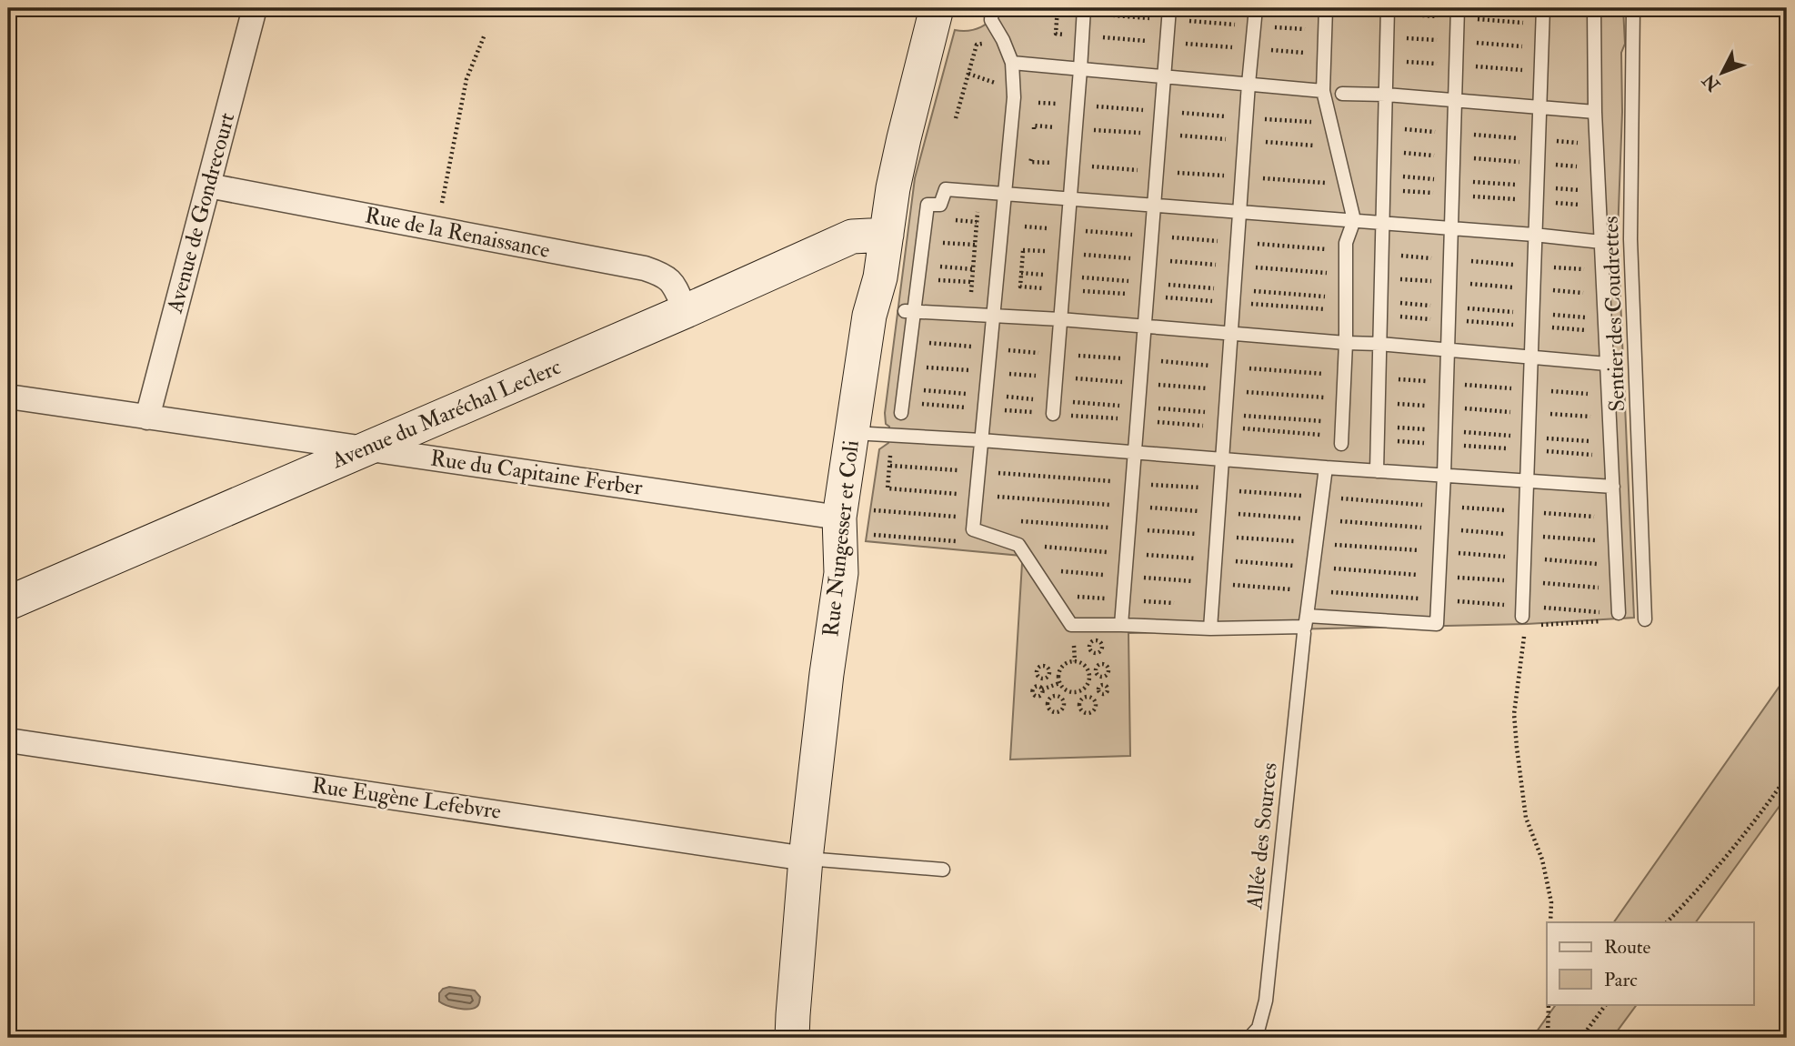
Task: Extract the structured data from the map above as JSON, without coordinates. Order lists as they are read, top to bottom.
{
  "streets": {
    "street": [
      "Avenue de Gondrecourt",
      "Rue de la Renaissance",
      "Avenue du Maréchal Leclerc",
      "Rue du Capitaine Ferber",
      "Rue Nungesser et Coli",
      "Rue Eugène Lefebvre"
    ],
    "lane": ["Sentier des Coudrettes", "Allée des Sources"]
  },
  "crossings": [
    ["Avenue de Gondrecourt", "Rue de la Renaissance"],
    ["Avenue de Gondrecourt", "Rue du Capitaine Ferber"],
    ["Rue de la Renaissance", "Avenue du Maréchal Leclerc"],
    ["Avenue du Maréchal Leclerc", "Rue du Capitaine Ferber"],
    ["Avenue du Maréchal Leclerc", "Rue Nungesser et Coli"],
    ["Rue du Capitaine Ferber", "Rue Nungesser et Coli"],
    ["Rue Nungesser et Coli", "Rue Eugène Lefebvre"]
  ],
  "legend": ["Route", "Parc"],
  "north": "bottom left"
}
